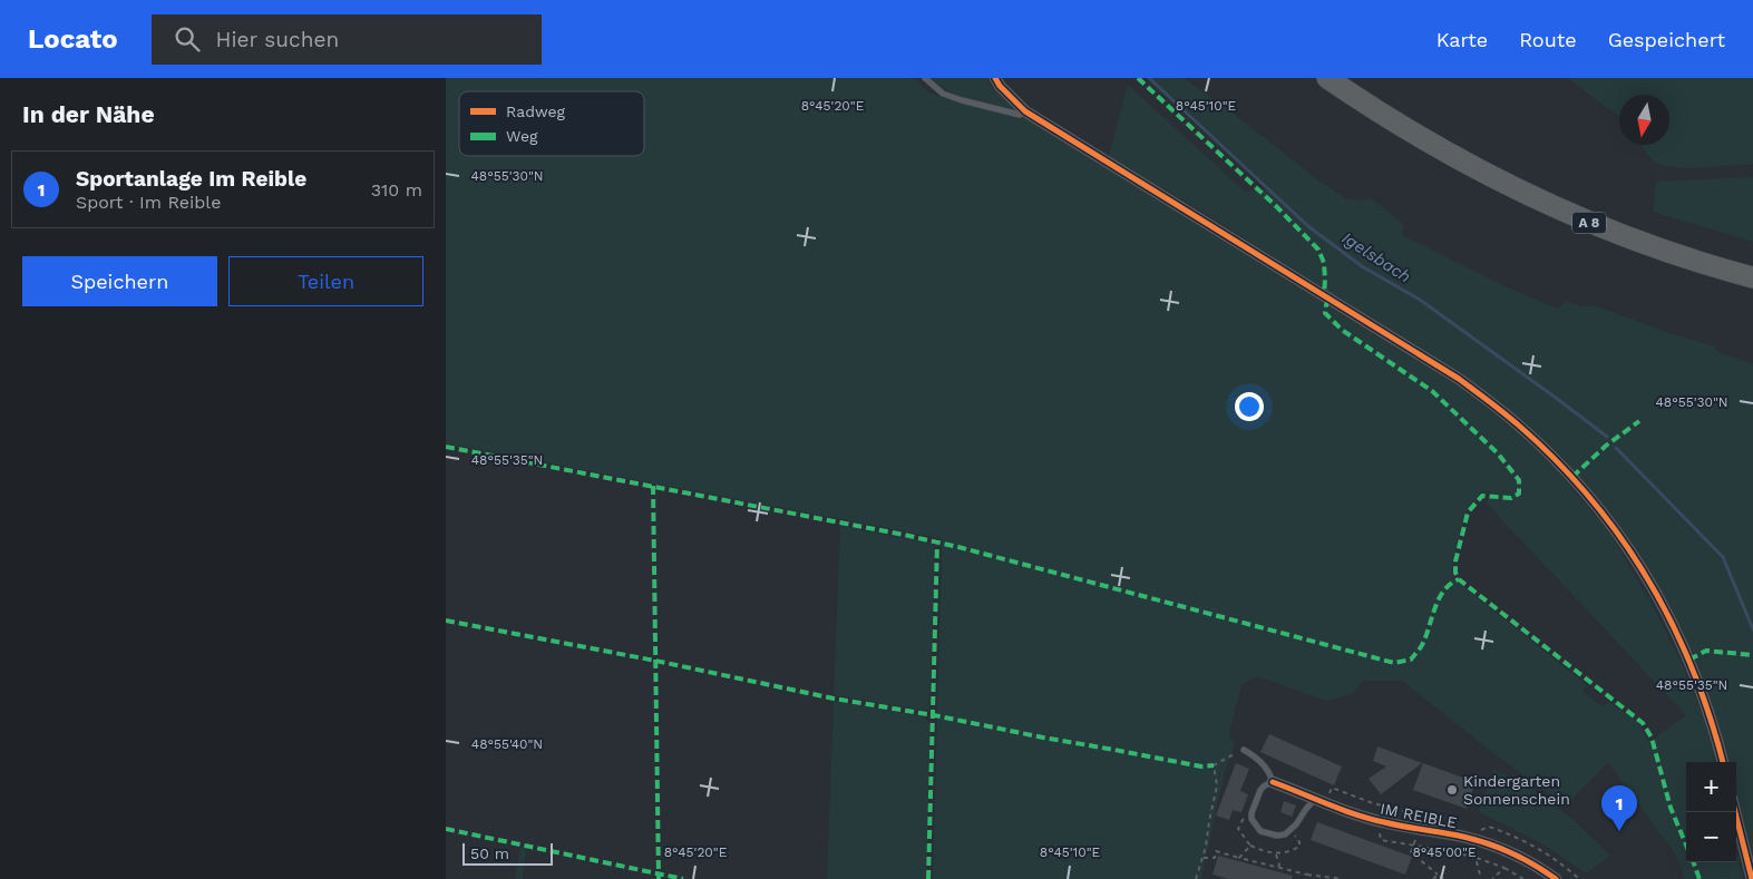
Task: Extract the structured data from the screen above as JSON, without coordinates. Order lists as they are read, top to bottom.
{
  "streets": {
    "highway": ["A 8"],
    "street": ["IM REIBLE"]
  },
  "water": ["Igelsbach"],
  "places": ["Kindergarten Sonnenschein"],
  "legend": ["Radweg", "Weg"],
  "scale_bar": "50 m",
  "north": "bottom",
  "page": {
    "header": "Locato",
    "search": "Hier suchen",
    "nav": ["Karte", "Route", "Gespeichert"],
    "heading": "In der Nähe",
    "list": [
      {
        "mark": "1",
        "name": "Sportanlage Im Reible",
        "note": "Sport · Im Reible",
        "value": "310 m"
      }
    ],
    "buttons": ["Speichern", "Teilen"],
    "map_buttons": ["+", "−"],
    "pins": "1",
    "scale": "50 m"
  },
  "coordinates": [
    "8°45'10\"E",
    "8°45'20\"E",
    "48°55'30\"N",
    "48°55'35\"N",
    "48°55'40\"N",
    "8°45'00\"E"
  ]
}
